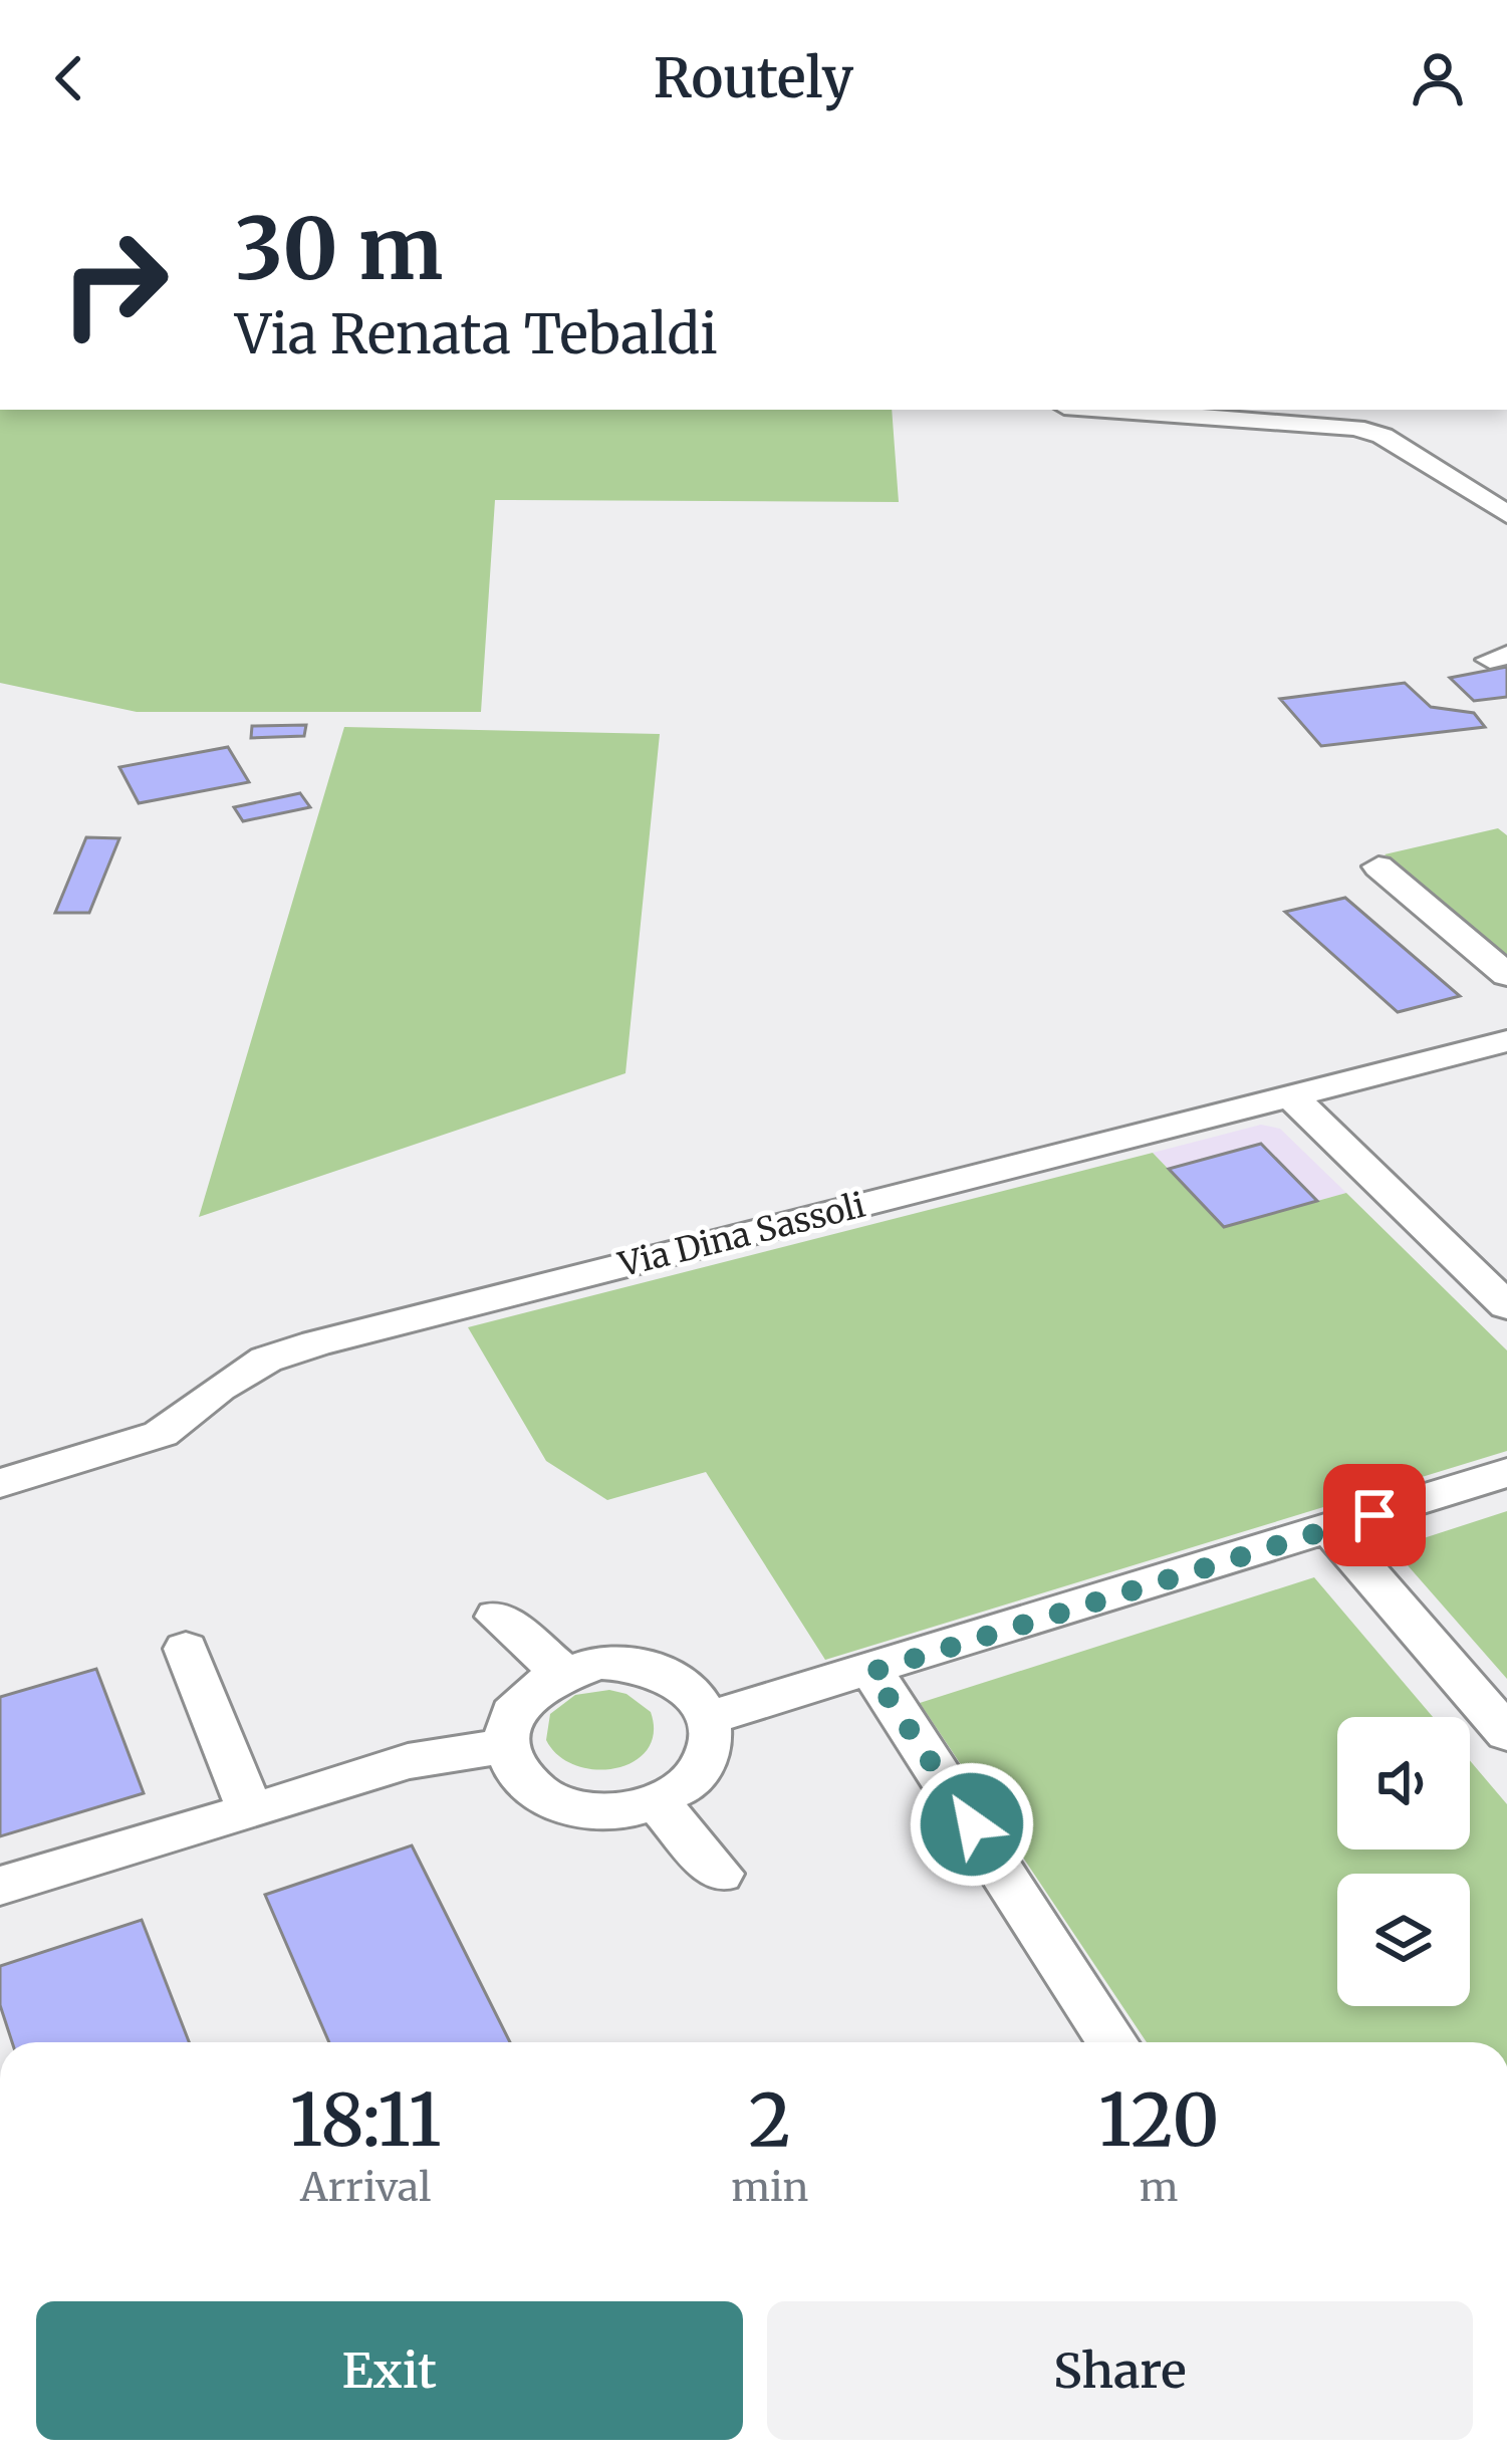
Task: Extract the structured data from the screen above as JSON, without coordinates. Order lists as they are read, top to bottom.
{
  "streets": {
    "street": ["Via Dina Sassoli"]
  },
  "page": {
    "header": "Routely",
    "turn": ["30 m", "Via Renata Tebaldi"],
    "eta": [
      "18:11",
      "Arrival",
      "2",
      "min",
      "120",
      "m"
    ],
    "buttons": ["Exit", "Share"]
  }
}
